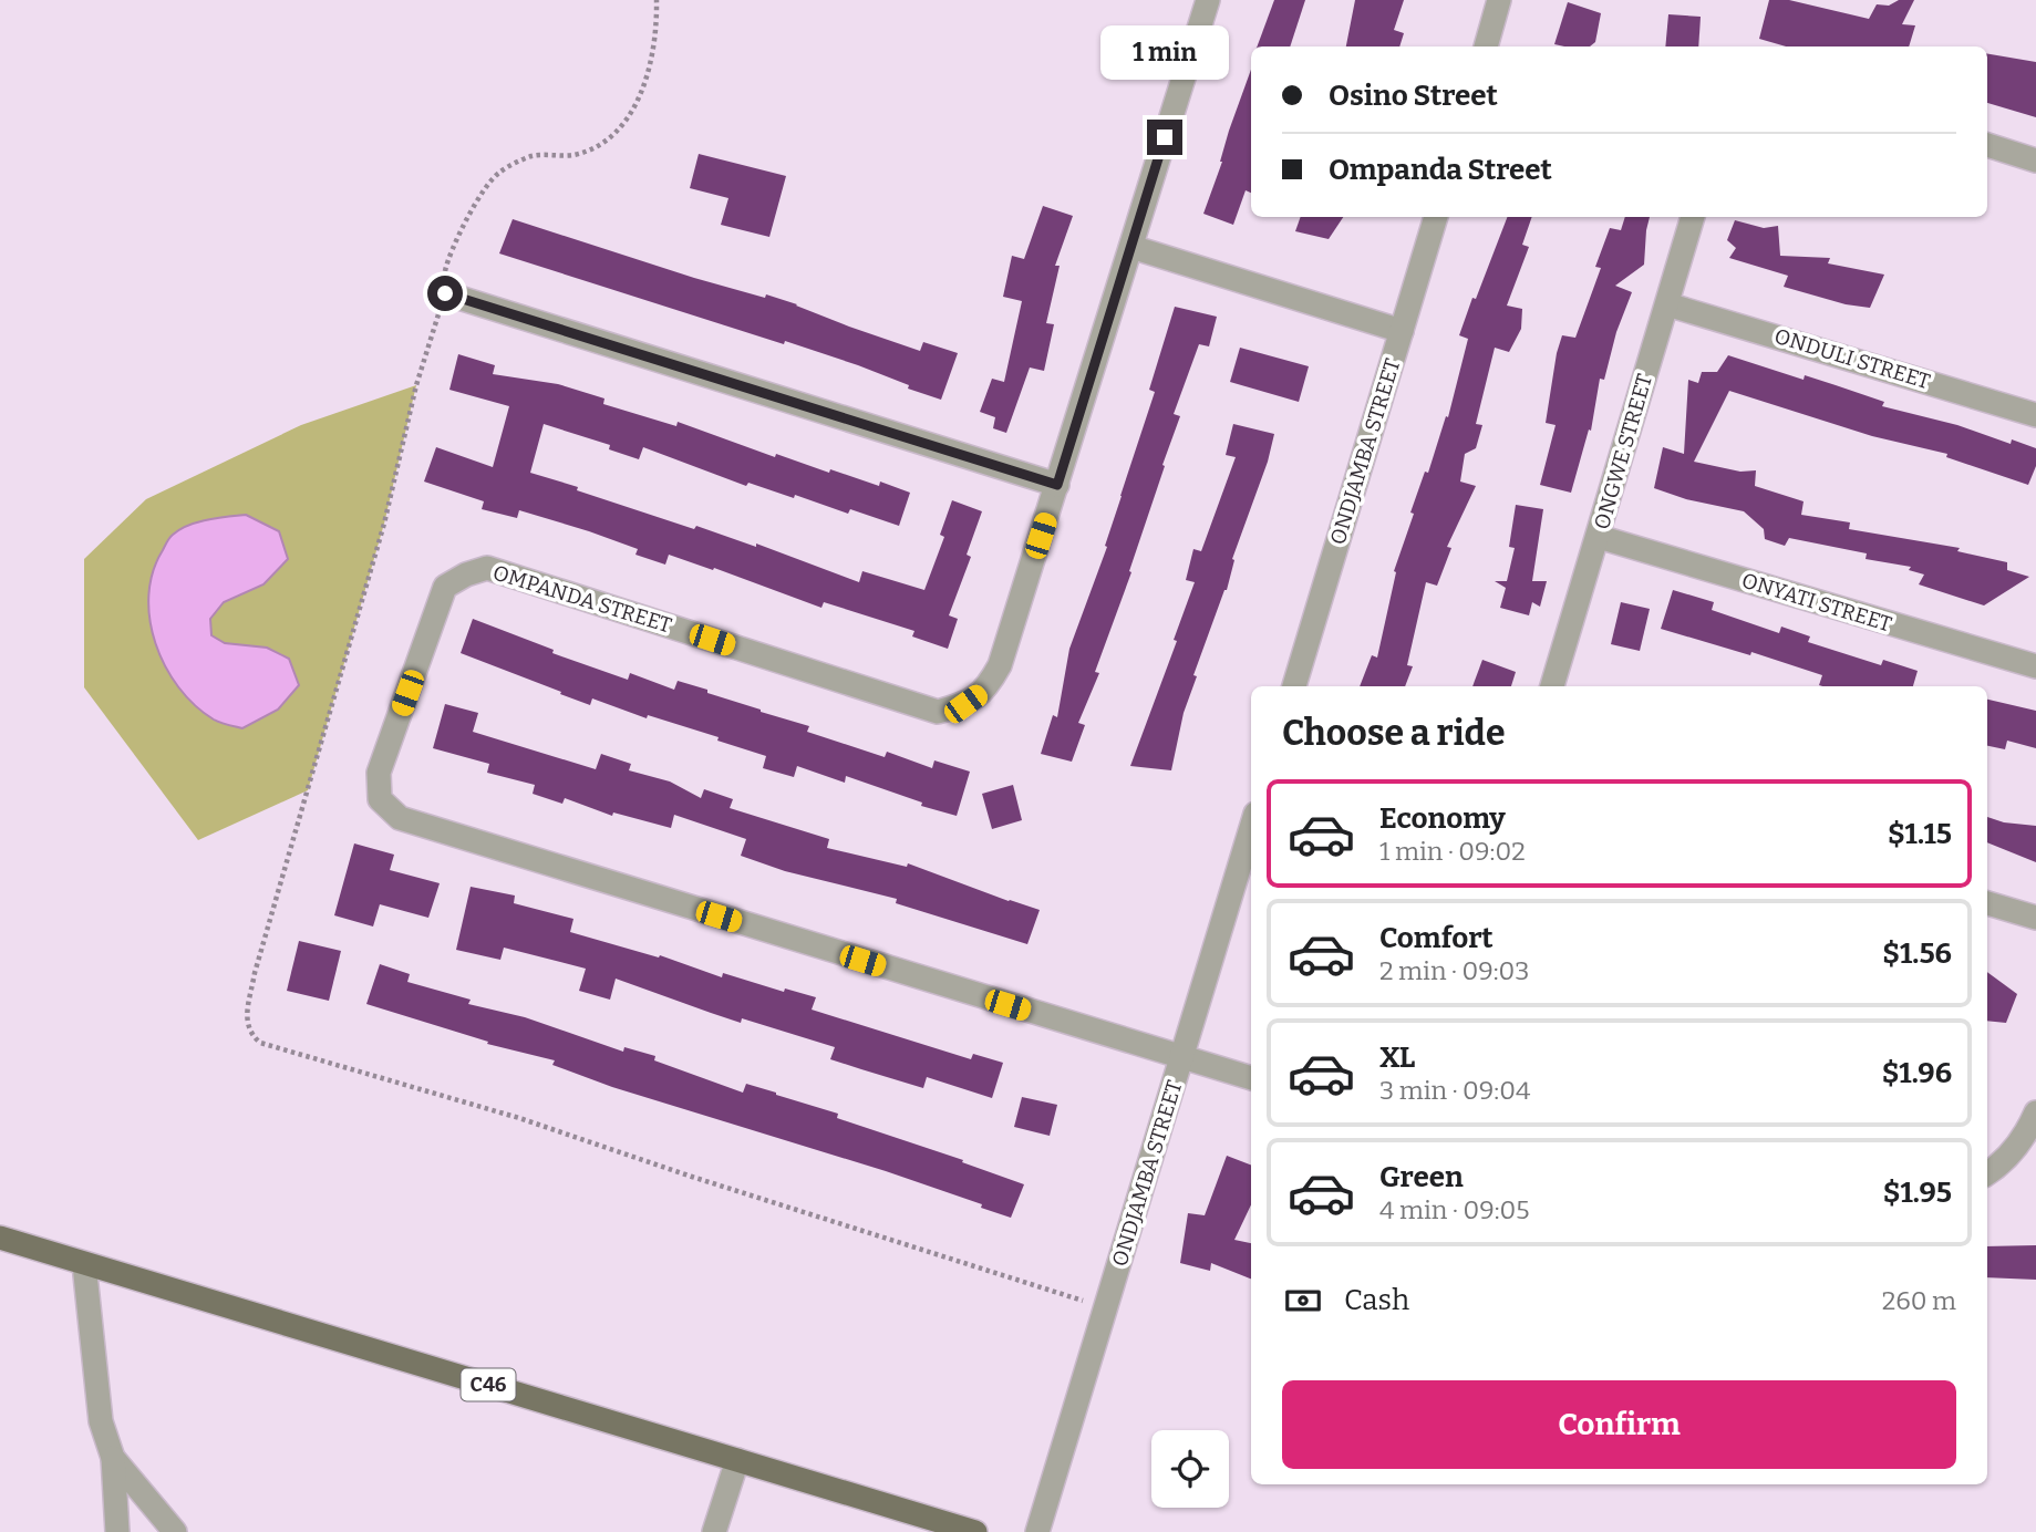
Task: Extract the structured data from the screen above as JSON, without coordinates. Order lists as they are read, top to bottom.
{
  "streets": {
    "main road": ["C46"],
    "street": [
      "ONDULI STREET",
      "ONDJAMBA STREET",
      "ONGWE STREET",
      "OMPANDA STREET",
      "ONYATI STREET"
    ]
  },
  "crossings": [
    ["ONDULI STREET", "ONGWE STREET"],
    ["ONDJAMBA STREET", "OMPANDA STREET"],
    ["ONGWE STREET", "ONYATI STREET"]
  ],
  "page": {
    "bubble": "1 min",
    "banner": ["Osino Street", "Ompanda Street"],
    "heading": "Choose a ride",
    "list": [
      {
        "name": "Economy",
        "note": "1 min · 09:02",
        "value": "$1.15"
      },
      {
        "name": "Comfort",
        "note": "2 min · 09:03",
        "value": "$1.56"
      },
      {
        "name": "XL",
        "note": "3 min · 09:04",
        "value": "$1.96"
      },
      {
        "name": "Green",
        "note": "4 min · 09:05",
        "value": "$1.95"
      }
    ],
    "pay": ["Cash", "260 m"],
    "buttons": "Confirm"
  }
}
